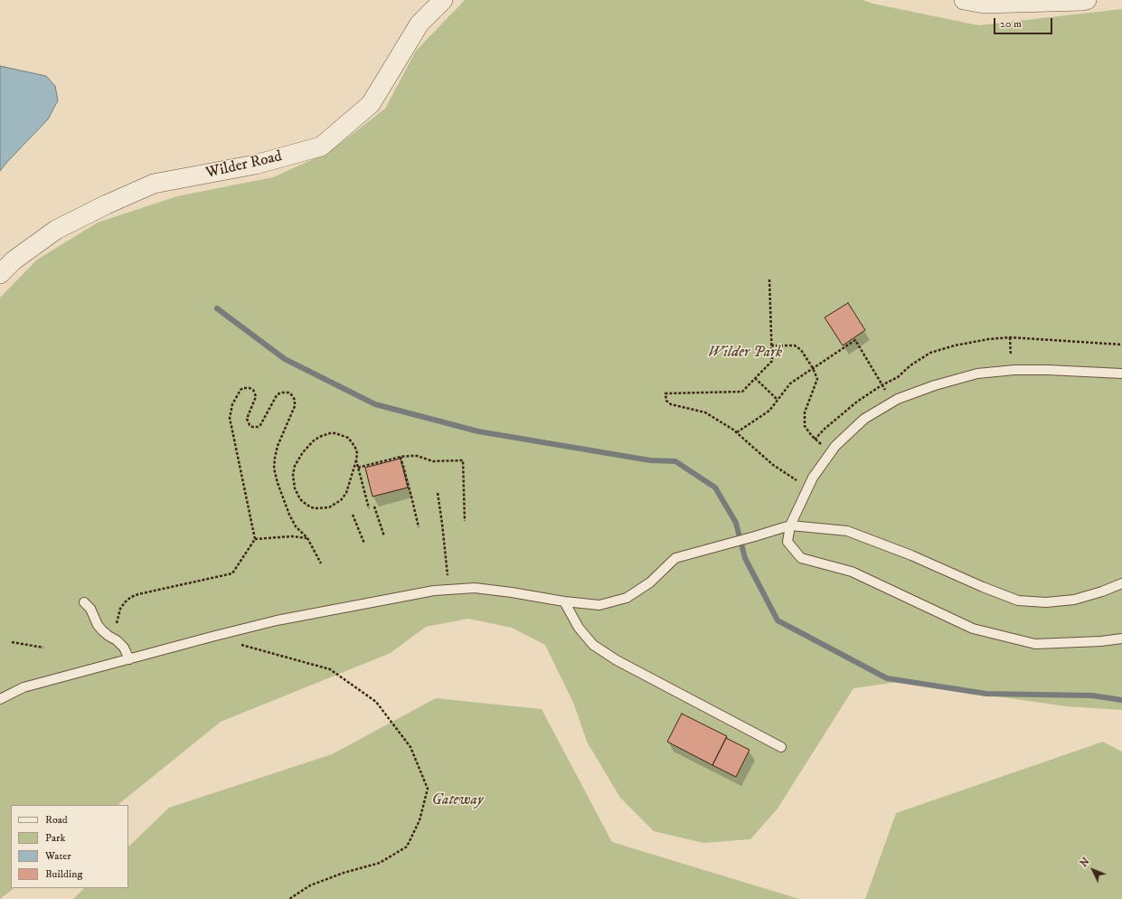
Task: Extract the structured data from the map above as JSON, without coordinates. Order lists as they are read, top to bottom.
{
  "streets": {
    "street": ["Wilder Road"]
  },
  "parks": ["Wilder Park", "Gateway"],
  "legend": [
    "Road",
    "Park",
    "Water",
    "Building"
  ],
  "scale_bar": "20 m",
  "north": "top left"
}
